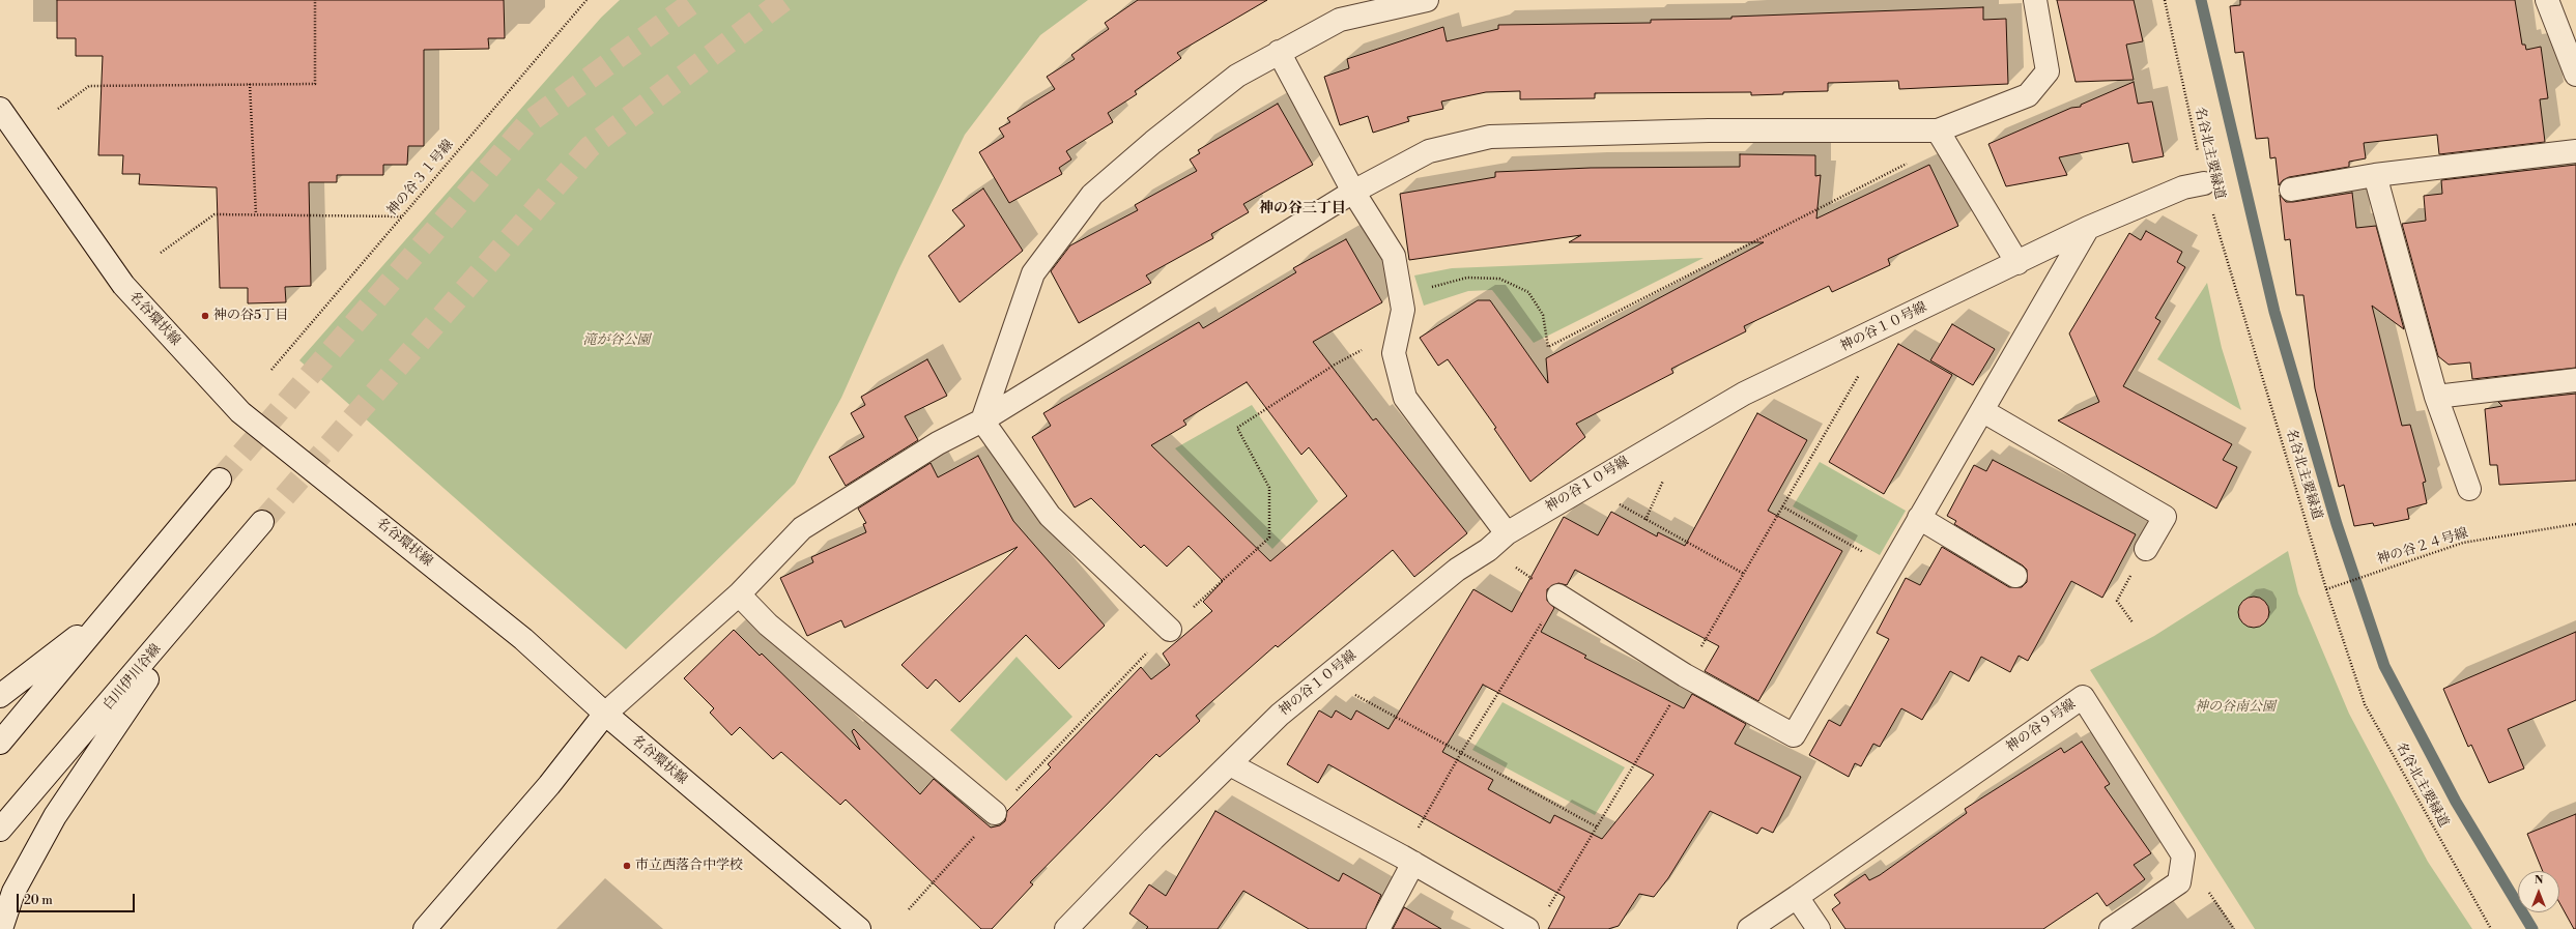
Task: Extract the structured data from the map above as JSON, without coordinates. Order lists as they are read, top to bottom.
{
  "streets": {
    "street": [
      "名谷環状線",
      "神の谷１０号線",
      "白川伊川谷線",
      "神の谷９号線"
    ],
    "path": ["名谷北主要緑道", "神の谷３１号線", "神の谷２４号線"]
  },
  "crossings": [
    ["名谷北主要緑道", "神の谷１０号線"],
    ["名谷北主要緑道", "神の谷２４号線"]
  ],
  "districts": ["神の谷三丁目"],
  "parks": ["滝が谷公園", "神の谷南公園"],
  "places": ["神の谷5丁目", "市立西落合中学校"],
  "scale_bar": "20 m",
  "north": "top"
}
